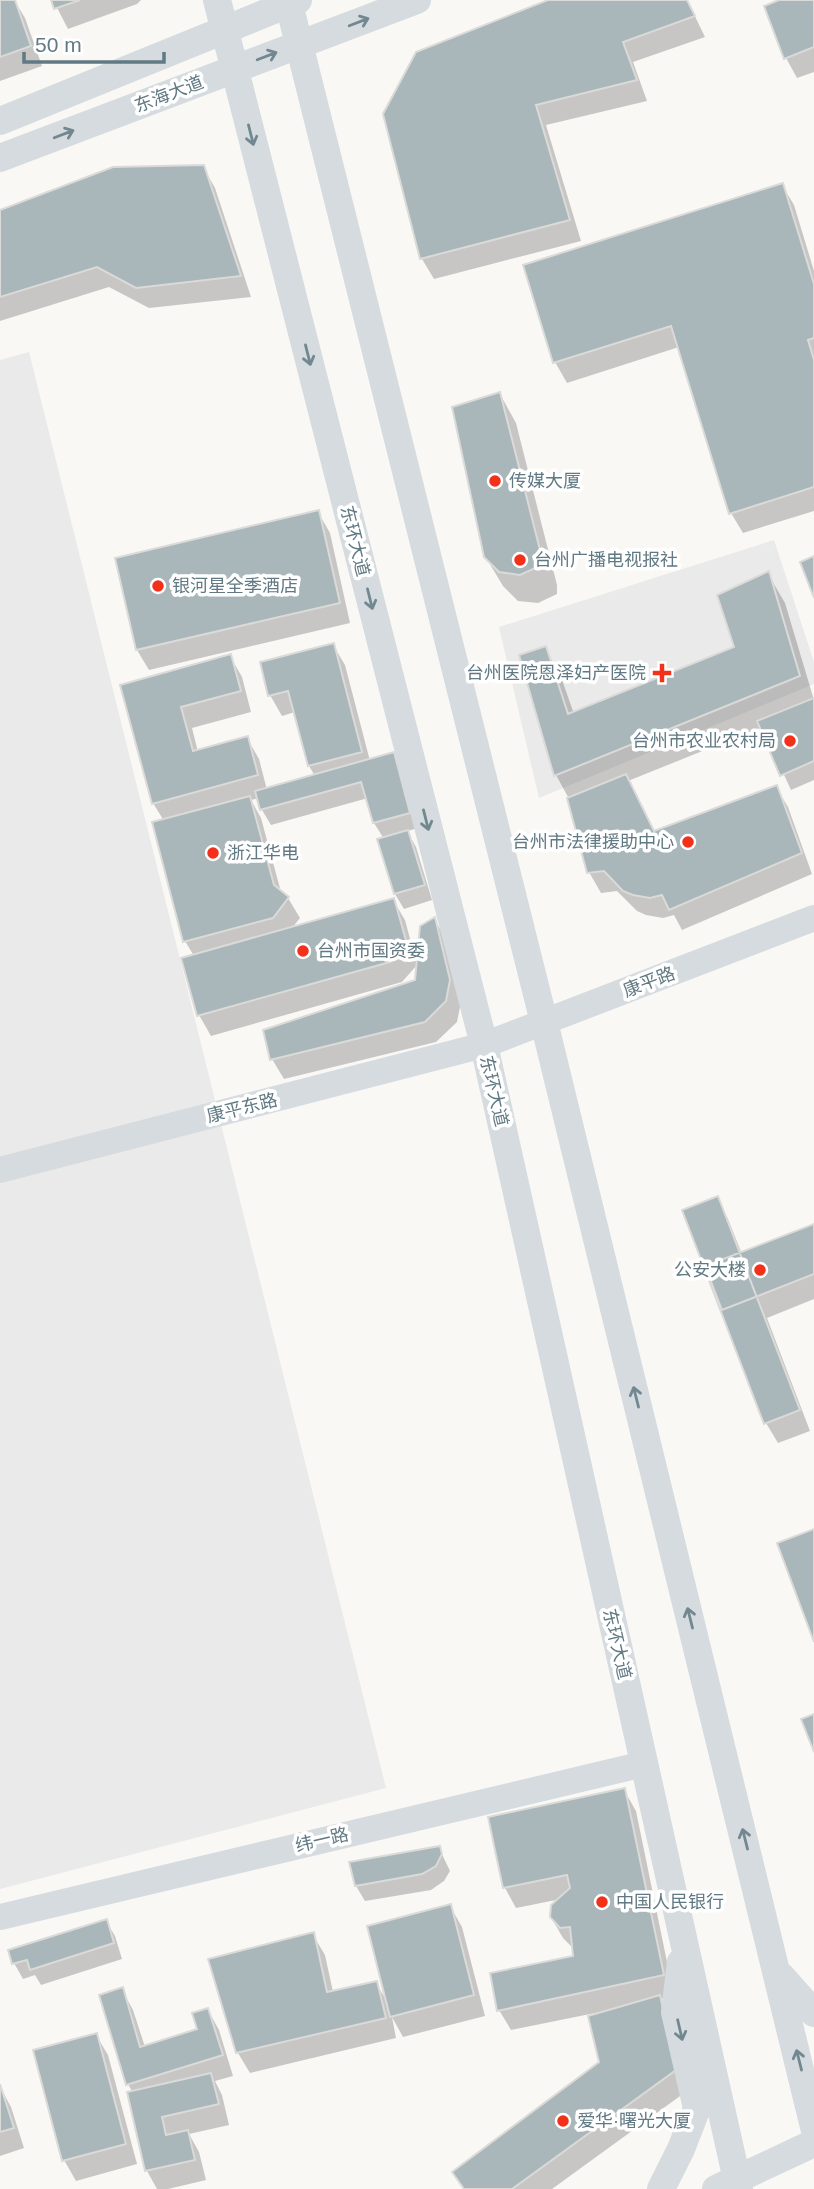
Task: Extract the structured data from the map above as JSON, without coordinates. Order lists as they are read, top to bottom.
{
  "streets": {
    "main road": ["东海大道", "东环大道"],
    "street": ["康平路", "康平东路", "纬一路"]
  },
  "crossings": [
    ["东海大道", "东环大道"],
    ["东环大道", "康平路"],
    ["东环大道", "康平东路"],
    ["东环大道", "纬一路"],
    ["康平路", "康平东路"]
  ],
  "places": {
    "other": [
      "传媒大厦",
      "台州广播电视报社",
      "银河星全季酒店",
      "台州市农业农村局",
      "台州市法律援助中心",
      "浙江华电",
      "台州市国资委",
      "公安大楼",
      "中国人民银行",
      "爱华·曙光大厦"
    ],
    "health": ["台州医院恩泽妇产医院"]
  },
  "scale_bar": "50 m"
}
